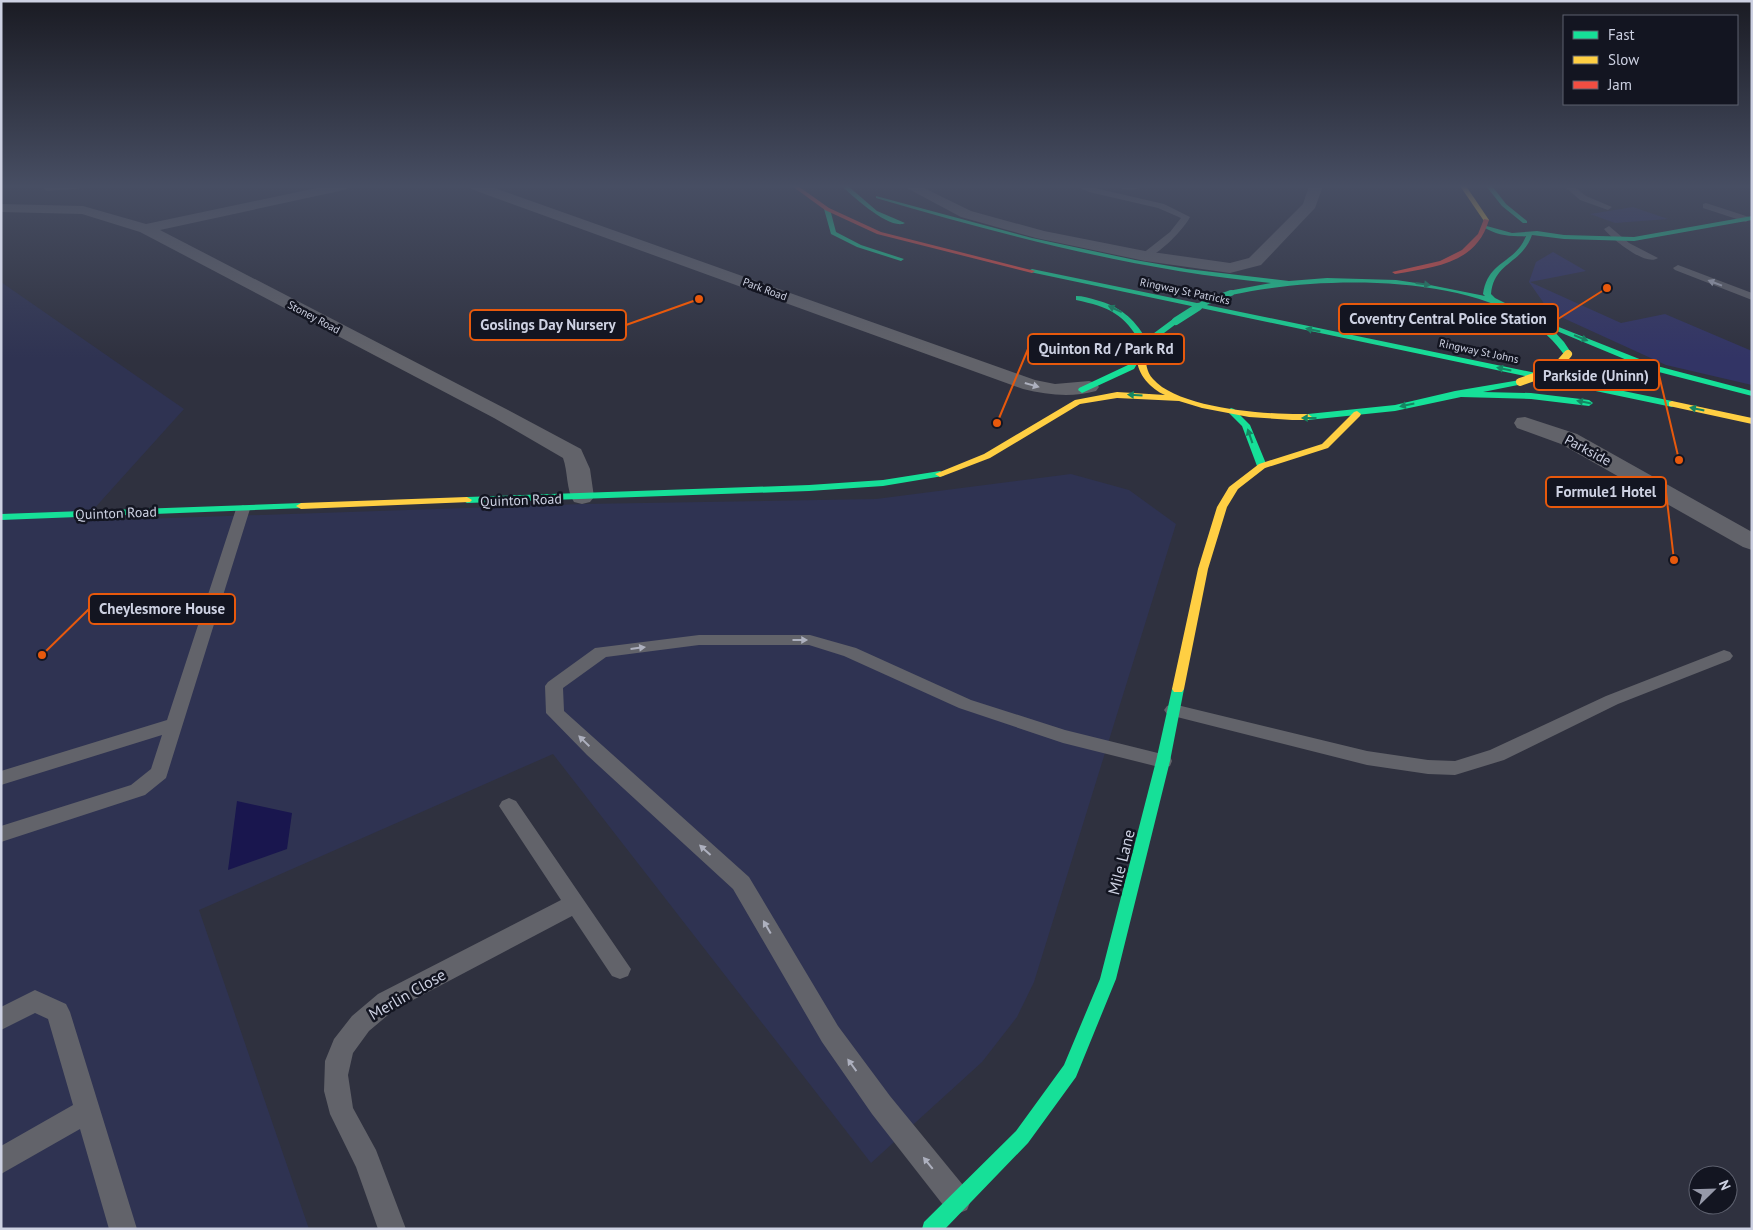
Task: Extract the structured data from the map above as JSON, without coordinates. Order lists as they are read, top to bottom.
{
  "streets": {
    "main road": [
      "Ringway St Patricks",
      "Ringway St Johns",
      "Quinton Road",
      "Mile Lane"
    ],
    "street": ["Park Road", "Stoney Road", "Parkside"],
    "lane": ["Merlin Close"]
  },
  "crossings": [
    ["Park Road", "Quinton Road"],
    ["Ringway St Patricks", "Ringway St Johns"],
    ["Stoney Road", "Quinton Road"]
  ],
  "one_way": ["Park Road"],
  "places": [
    "Coventry Central Police Station",
    "Goslings Day Nursery",
    "Quinton Rd / Park Rd",
    "Parkside (Uninn)",
    "Formule1 Hotel",
    "Cheylesmore House"
  ],
  "legend": ["Fast", "Slow", "Jam"],
  "north": "top right"
}
